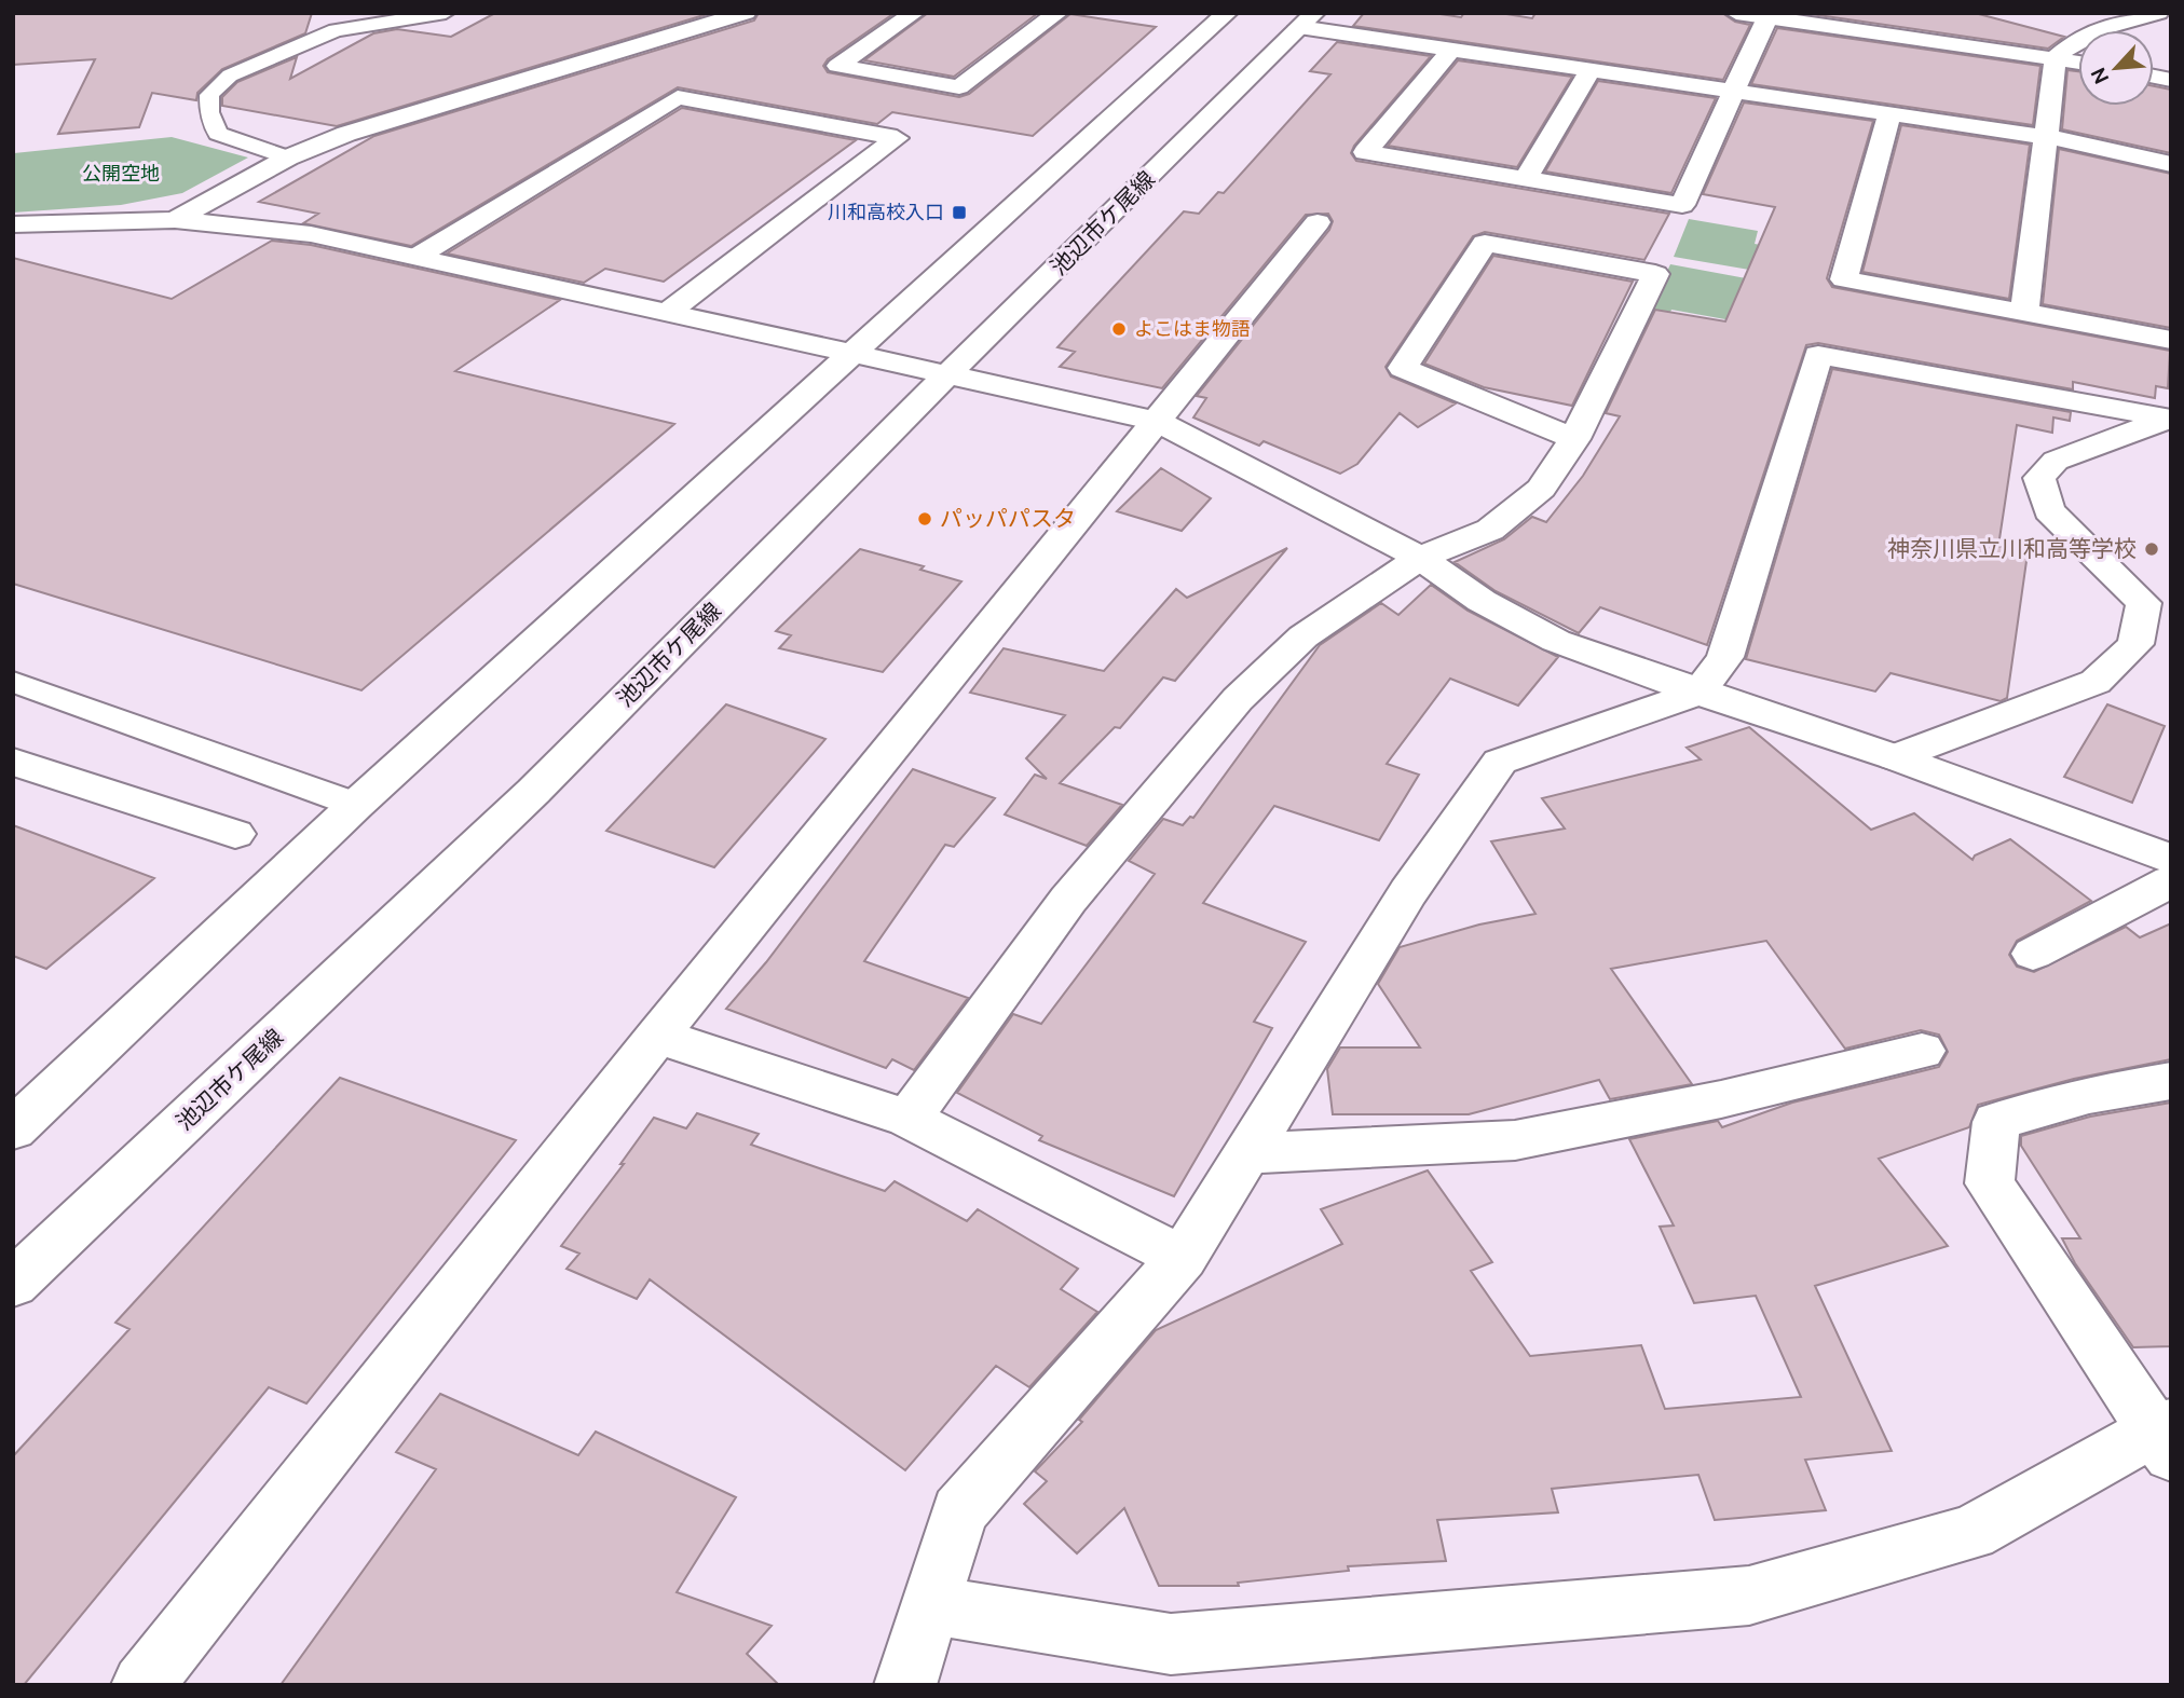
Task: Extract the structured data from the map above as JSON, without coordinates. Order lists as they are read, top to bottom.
{
  "streets": {
    "street": ["池辺市ケ尾線"]
  },
  "parks": ["公開空地"],
  "places": {
    "transit": ["川和高校入口"],
    "other": ["よこはま物語", "パッパパスタ", "神奈川県立川和高等学校"]
  },
  "north": "bottom left"
}
